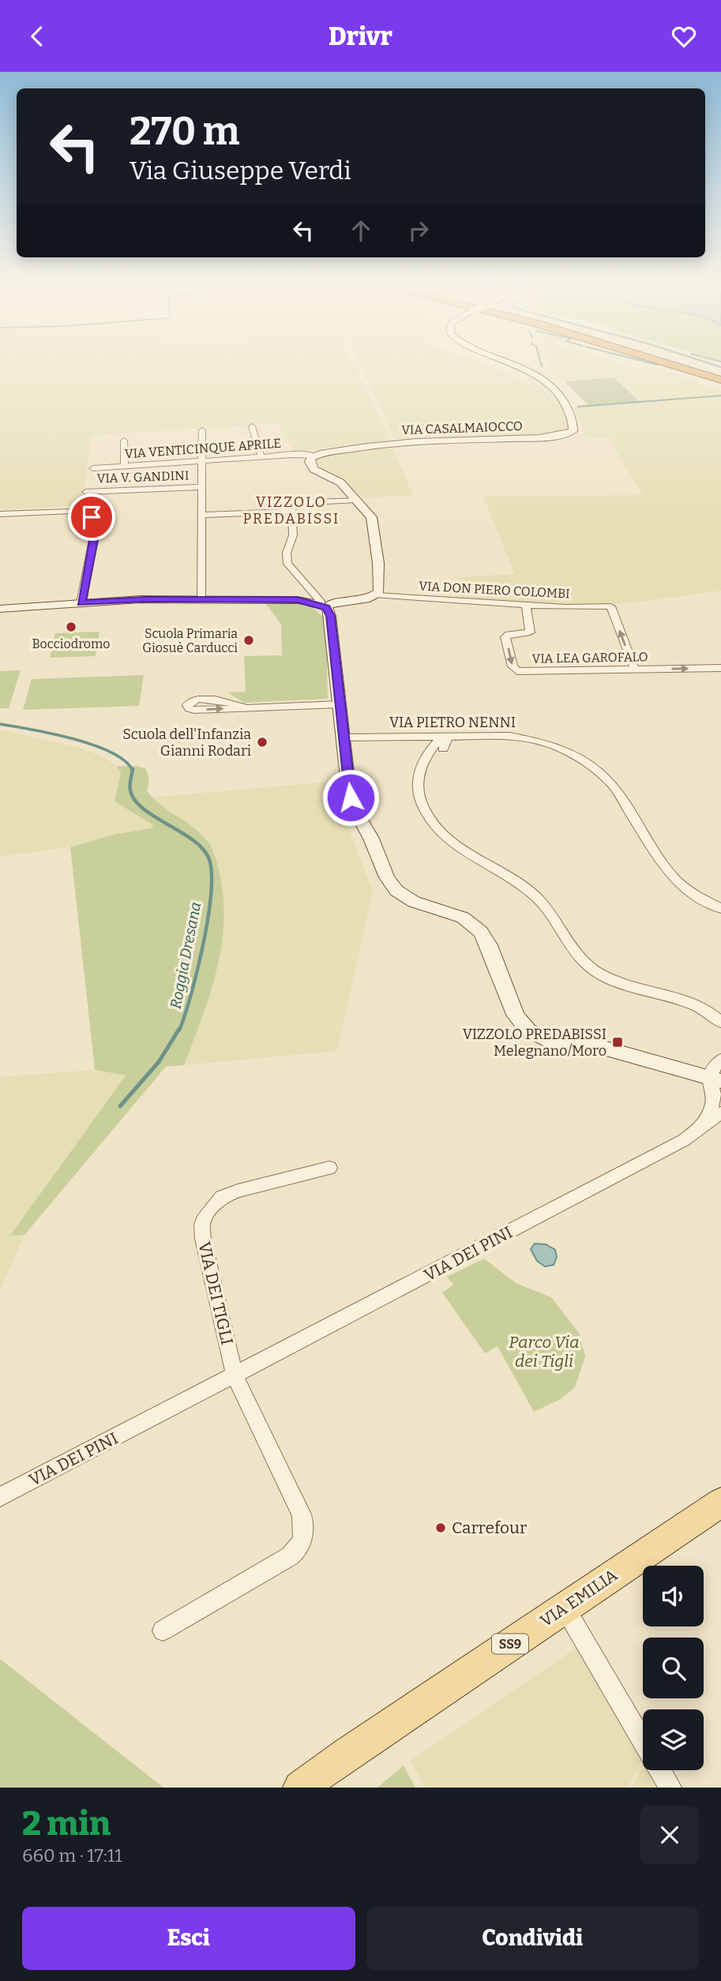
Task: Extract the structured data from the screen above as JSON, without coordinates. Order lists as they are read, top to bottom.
{
  "streets": {
    "main road": ["VIA EMILIA", "SS9"],
    "street": [
      "VIA CASALMAIOCCO",
      "VIA VENTICINQUE APRILE",
      "VIA V. GANDINI",
      "VIA DON PIERO COLOMBI",
      "VIA LEA GAROFALO",
      "VIA PIETRO NENNI",
      "VIA DEI PINI",
      "VIA DEI TIGLI"
    ]
  },
  "crossings": [
    ["VIA CASALMAIOCCO", "VIA VENTICINQUE APRILE"],
    ["VIA DON PIERO COLOMBI", "VIA LEA GAROFALO"],
    ["VIA DEI PINI", "VIA DEI TIGLI"]
  ],
  "one_way": ["VIA DON PIERO COLOMBI"],
  "districts": ["VIZZOLO PREDABISSI"],
  "water": ["Roggia Dresana"],
  "parks": ["Parco Via dei Tigli"],
  "places": {
    "other": [
      "Bocciodromo",
      "Scuola Primaria Giosuè Carducci",
      "Scuola dell'Infanzia Gianni Rodari",
      "Carrefour"
    ],
    "transit": ["VIZZOLO PREDABISSI Melegnano/Moro"]
  },
  "page": {
    "header": "Drivr",
    "turn": ["270 m", "Via Giuseppe Verdi"],
    "heading": ["2 min", "660 m · 17:11"],
    "buttons": ["Esci", "Condividi"]
  }
}
